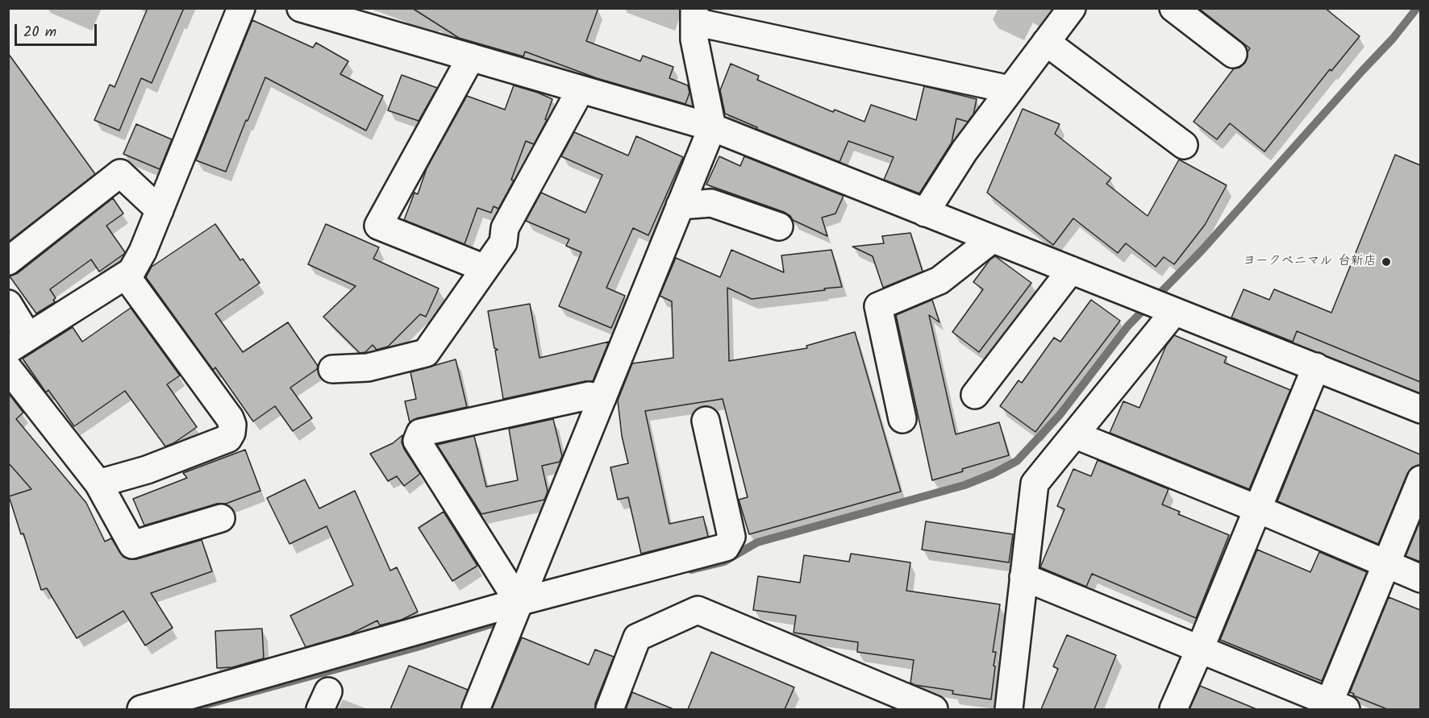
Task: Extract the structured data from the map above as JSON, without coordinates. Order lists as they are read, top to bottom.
{
  "places": ["ヨークベニマル 台新店"],
  "scale_bar": "20 m"
}
